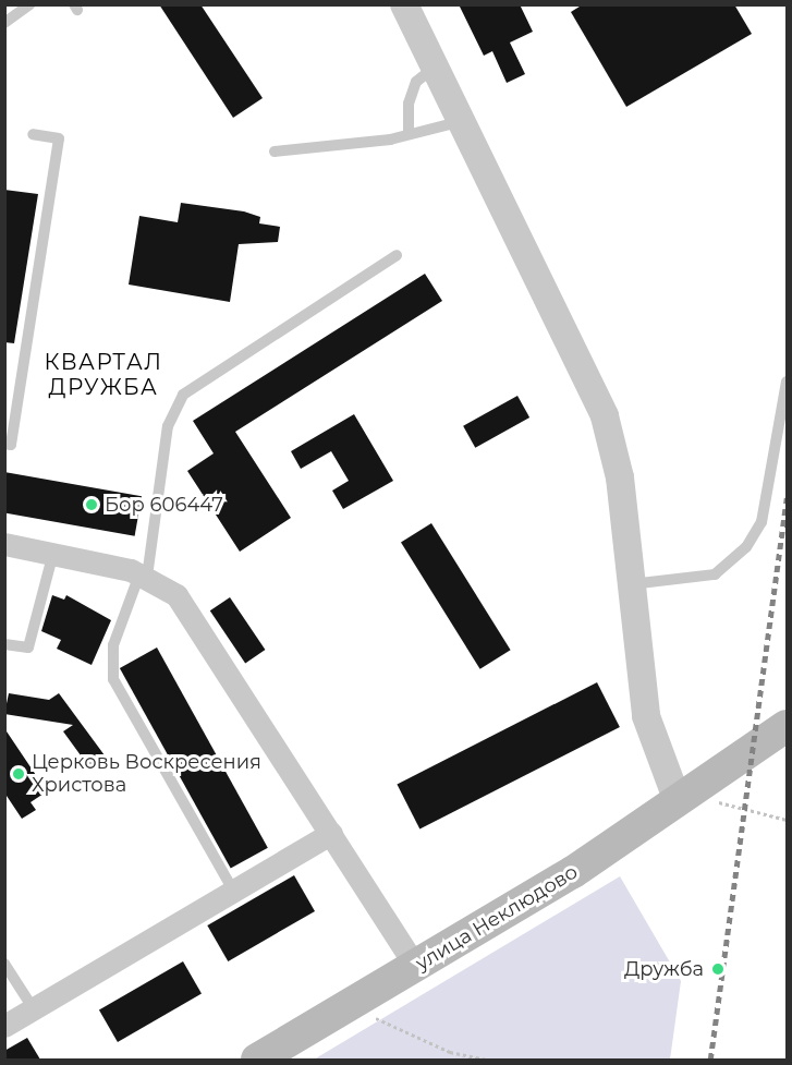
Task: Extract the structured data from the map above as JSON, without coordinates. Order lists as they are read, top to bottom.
{
  "streets": {
    "main road": ["улица Неклюдово"]
  },
  "districts": ["КВАРТАЛ ДРУЖБА"],
  "places": ["Бор 606447", "Церковь Воскресения Христова", "Дружба"]
}
